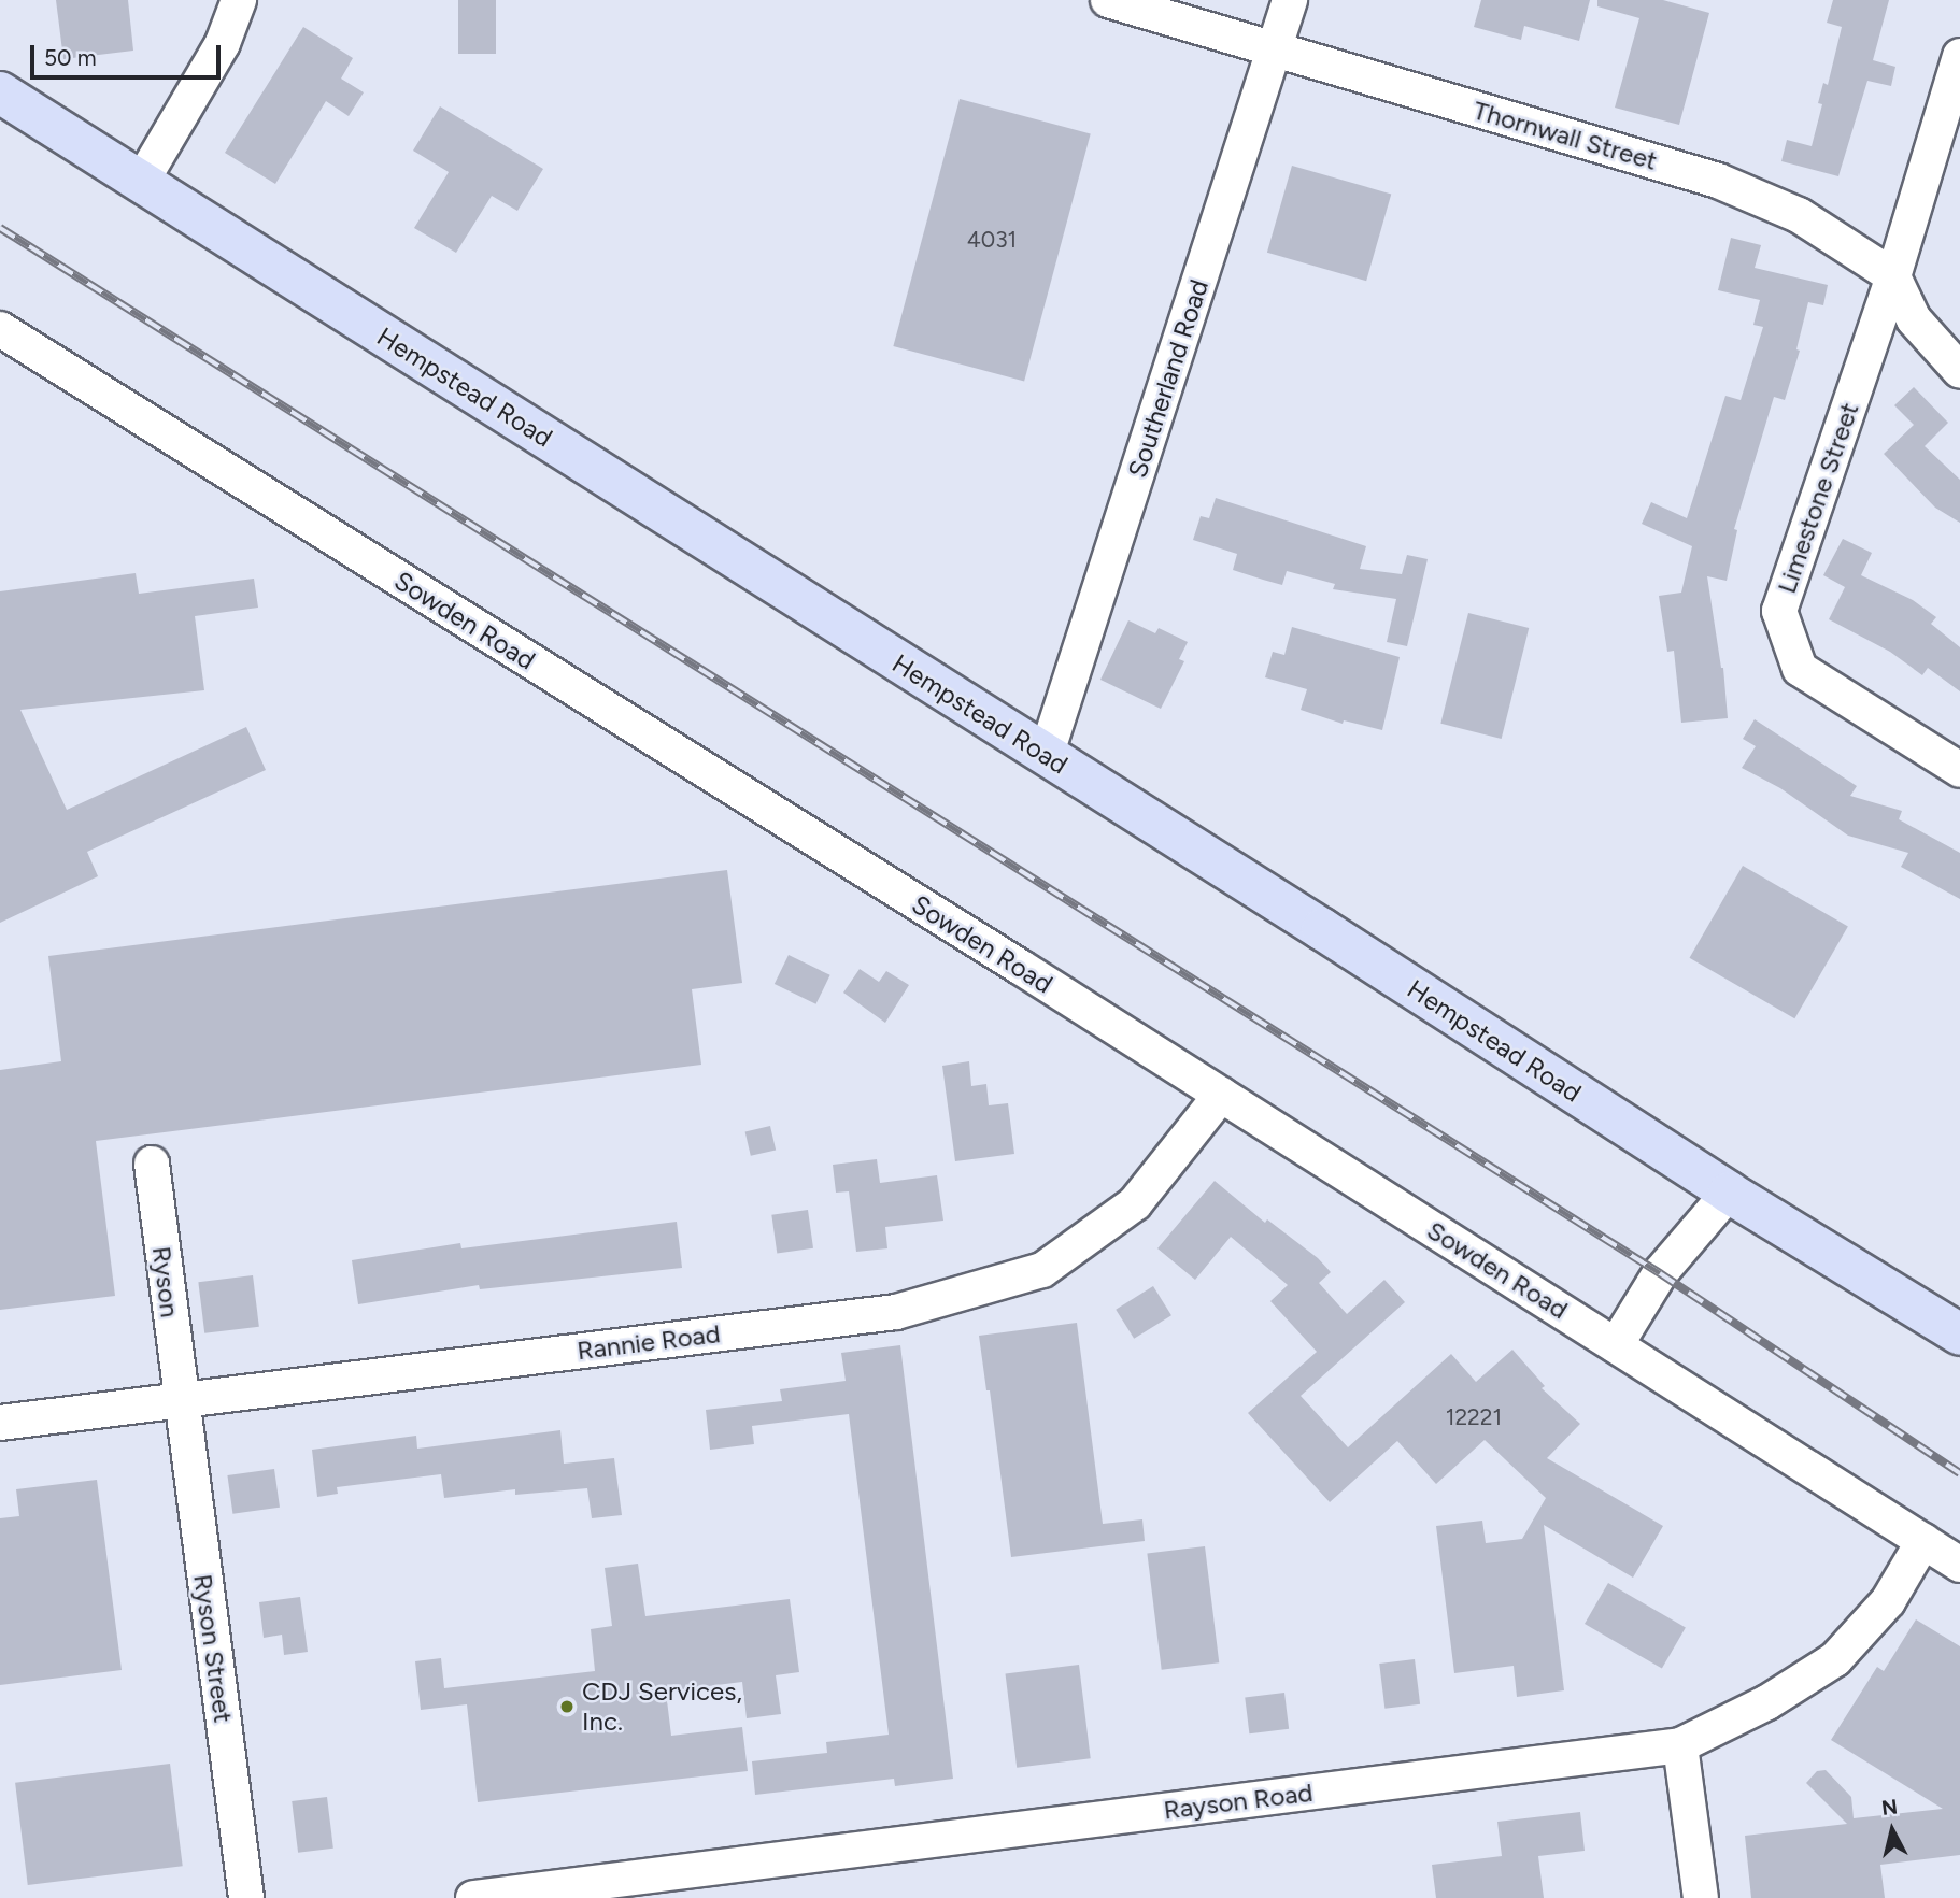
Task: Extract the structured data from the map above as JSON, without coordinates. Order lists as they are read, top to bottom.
{
  "streets": {
    "main road": ["Hempstead Road"],
    "street": [
      "Thornwall Street",
      "Southerland Road",
      "Limestone Street",
      "Sowden Road",
      "Ryson",
      "Rannie Road",
      "Ryson Street",
      "Rayson Road"
    ]
  },
  "crossings": [
    ["Thornwall Street", "Southerland Road"],
    ["Thornwall Street", "Limestone Street"],
    ["Southerland Road", "Hempstead Road"],
    ["Sowden Road", "Rannie Road"],
    ["Sowden Road", "Rayson Road"],
    ["Ryson", "Rannie Road"],
    ["Ryson", "Ryson Street"],
    ["Rannie Road", "Ryson Street"]
  ],
  "places": ["CDJ Services, Inc."],
  "house_numbers": ["4031", "12221"],
  "scale_bar": "50 m",
  "north": "top"
}
